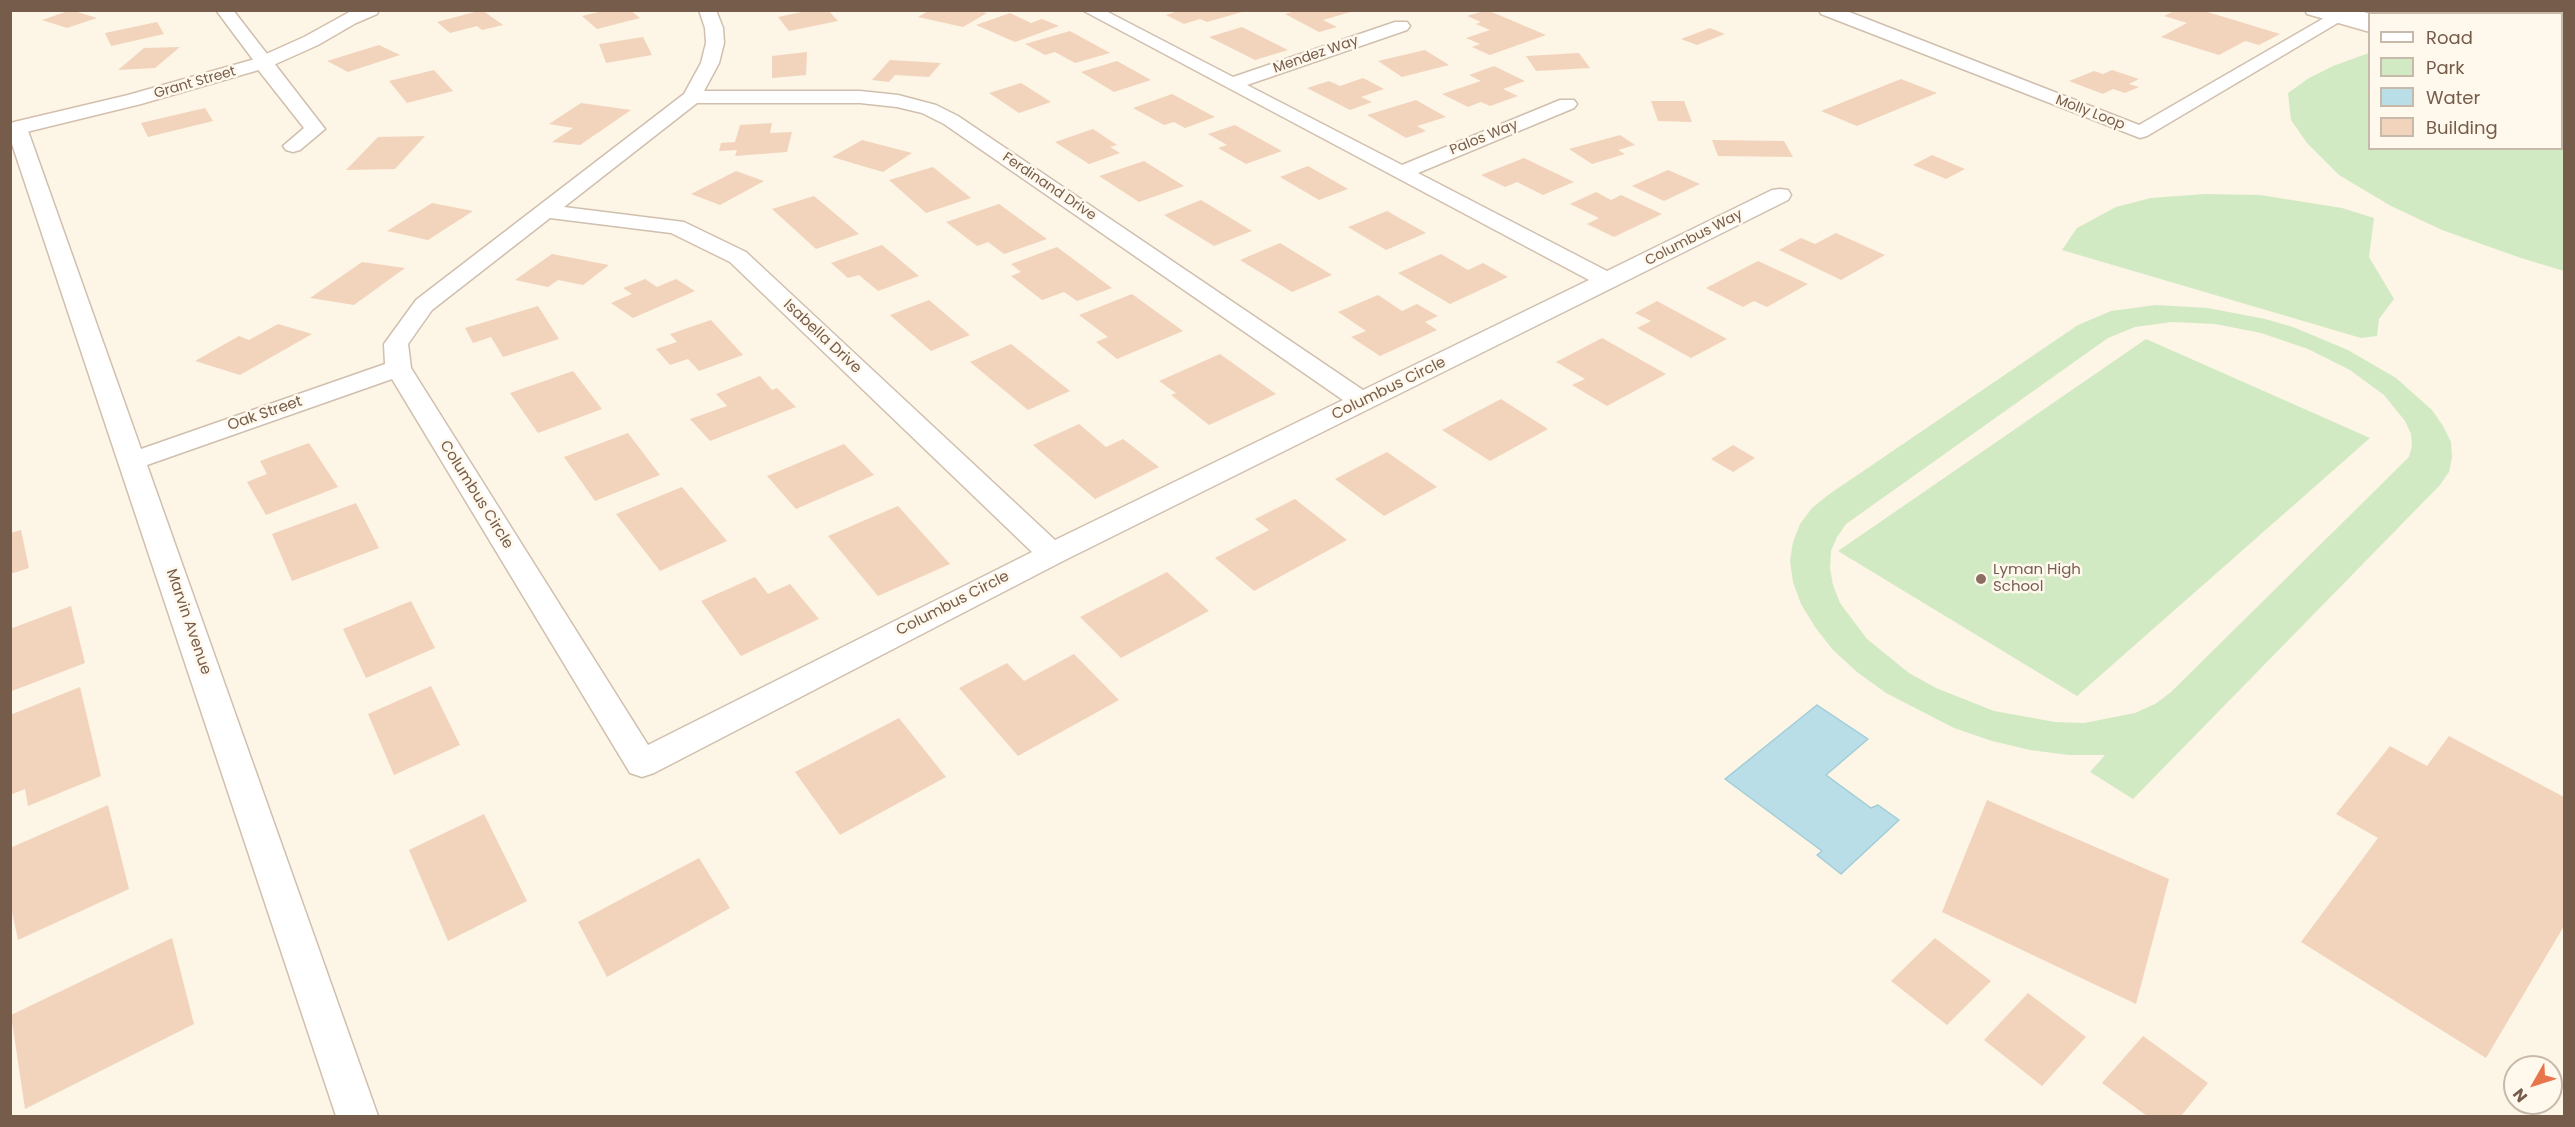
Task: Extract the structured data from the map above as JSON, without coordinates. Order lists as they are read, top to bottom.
{
  "streets": {
    "street": [
      "Mendez Way",
      "Grant Street",
      "Molly Loop",
      "Palos Way",
      "Ferdinand Drive",
      "Columbus Way",
      "Isabella Drive",
      "Columbus Circle",
      "Oak Street",
      "Marvin Avenue"
    ]
  },
  "crossings": [
    ["Grant Street", "Marvin Avenue"],
    ["Ferdinand Drive", "Columbus Circle"],
    ["Columbus Way", "Columbus Circle"],
    ["Isabella Drive", "Columbus Circle"],
    ["Columbus Circle", "Oak Street"],
    ["Oak Street", "Marvin Avenue"]
  ],
  "places": ["Lyman High School"],
  "legend": [
    "Road",
    "Park",
    "Water",
    "Building"
  ],
  "north": "bottom left"
}
